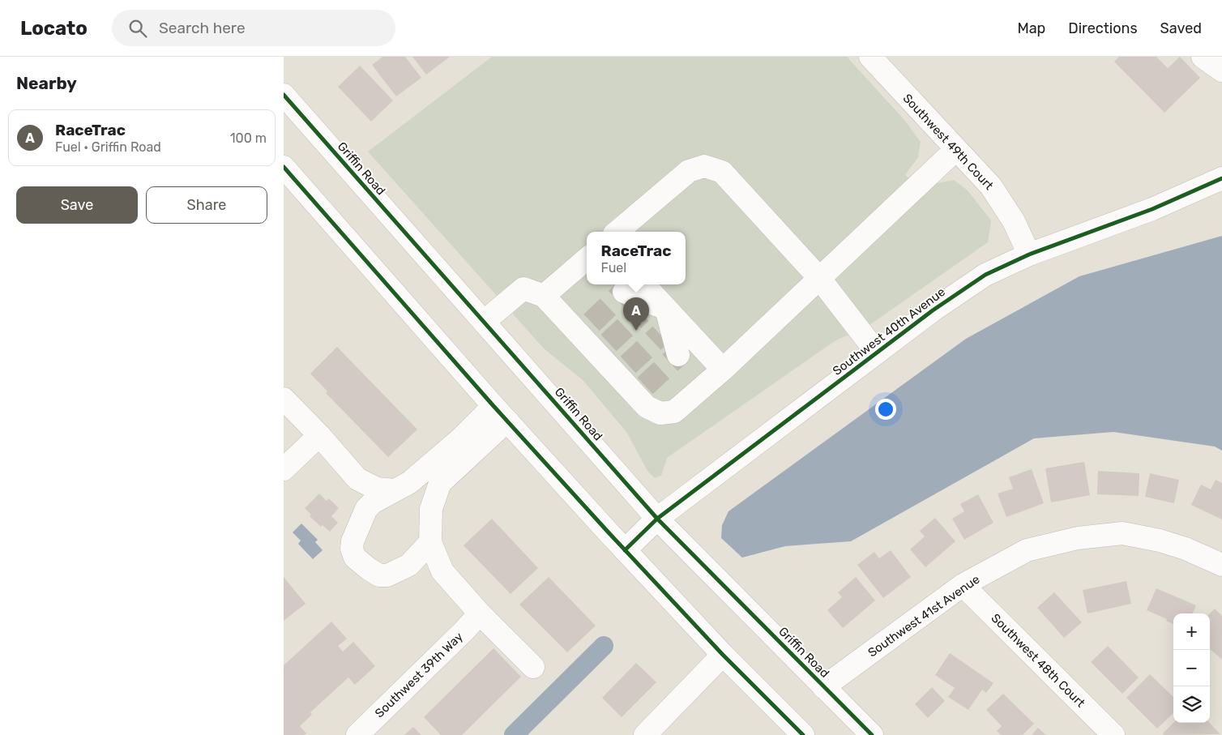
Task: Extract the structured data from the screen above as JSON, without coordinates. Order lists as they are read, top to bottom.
{
  "streets": {
    "street": [
      "Southwest 49th Court",
      "Griffin Road",
      "Southwest 40th Avenue",
      "Southwest 41st Avenue",
      "Southwest 48th Court",
      "Southwest 39th Way"
    ]
  },
  "crossings": [
    ["Southwest 49th Court", "Southwest 40th Avenue"],
    ["Griffin Road", "Southwest 40th Avenue"],
    ["Griffin Road", "Southwest 41st Avenue"],
    ["Southwest 41st Avenue", "Southwest 48th Court"]
  ],
  "page": {
    "header": "Locato",
    "search": "Search here",
    "nav": ["Map", "Directions", "Saved"],
    "heading": "Nearby",
    "list": [
      {
        "mark": "A",
        "name": "RaceTrac",
        "note": "Fuel · Griffin Road",
        "value": "100 m"
      }
    ],
    "buttons": ["Save", "Share"],
    "popup": ["RaceTrac", "Fuel"],
    "pins": "A",
    "map_buttons": ["+", "−"]
  }
}
